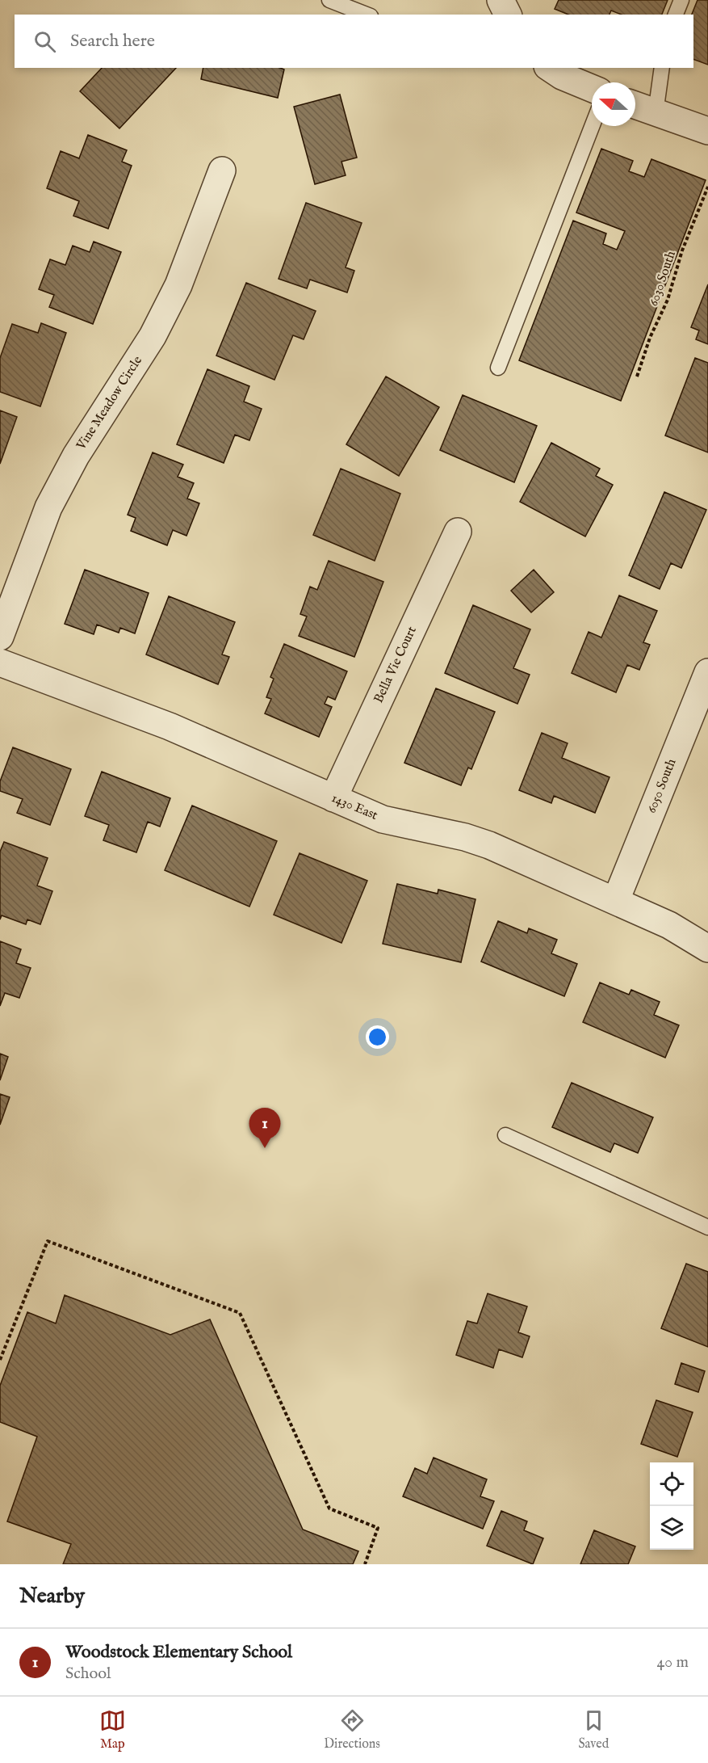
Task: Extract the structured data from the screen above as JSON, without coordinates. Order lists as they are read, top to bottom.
{
  "streets": {
    "street": [
      "Vine Meadow Circle",
      "Bella Vie Court",
      "6050 South",
      "1430 East"
    ],
    "path": ["6030 South"]
  },
  "crossings": [
    ["Bella Vie Court", "1430 East"],
    ["6050 South", "1430 East"]
  ],
  "north": "left",
  "page": {
    "search": "Search here",
    "pins": "1",
    "heading": "Nearby",
    "list": [
      {
        "mark": "1",
        "name": "Woodstock Elementary School",
        "note": "School",
        "value": "40 m"
      }
    ],
    "nav": ["Map", "Directions", "Saved"]
  }
}
